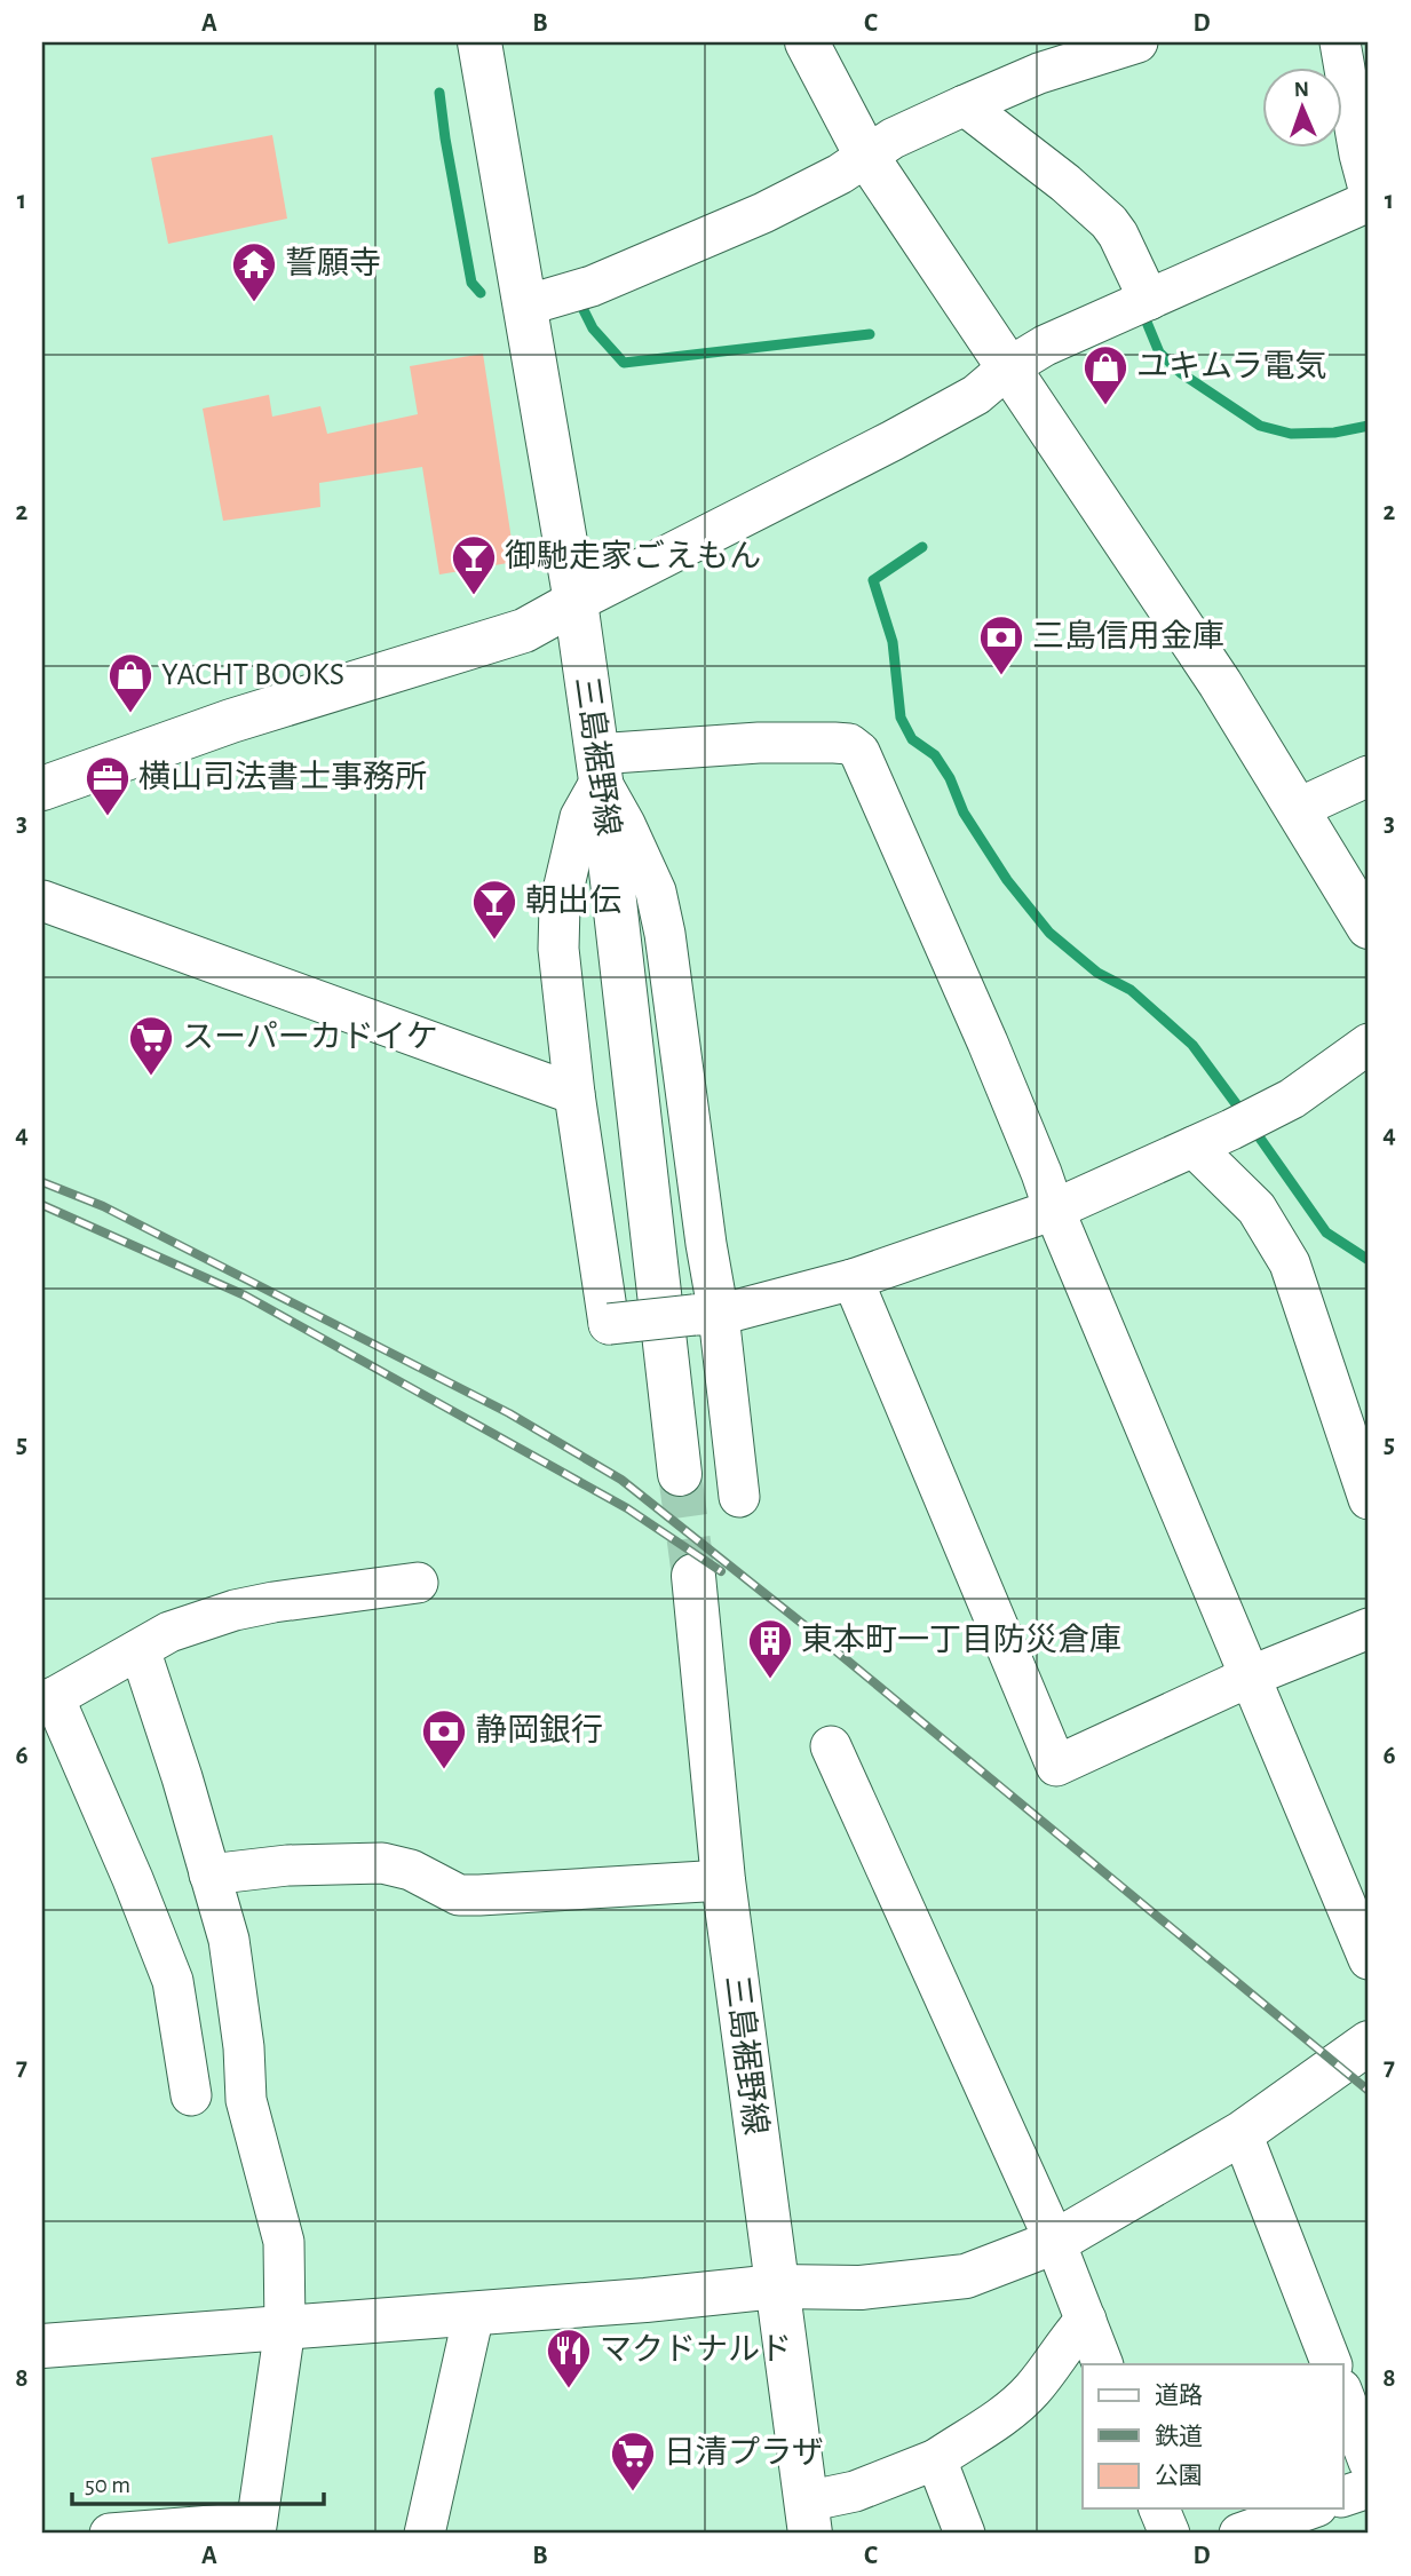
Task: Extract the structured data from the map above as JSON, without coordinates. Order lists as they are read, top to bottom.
{
  "streets": {
    "street": ["三島裾野線"]
  },
  "places": {
    "temple": ["誓願寺"],
    "shop": ["ユキムラ電気", "YACHT BOOKS"],
    "bar": ["御馳走家ごえもん", "朝出伝"],
    "bank": ["三島信用金庫", "静岡銀行"],
    "office": ["横山司法書士事務所"],
    "supermarket": ["スーパーカドイケ", "日清プラザ"],
    "building": ["東本町一丁目防災倉庫"],
    "restaurant": ["マクドナルド"]
  },
  "legend": ["道路", "鉄道", "公園"],
  "scale_bar": "50 m",
  "north": "top",
  "grid": {
    "columns": [
      "A",
      "B",
      "C",
      "D"
    ],
    "rows": [
      "1",
      "2",
      "3",
      "4",
      "5",
      "6",
      "7",
      "8"
    ]
  }
}
